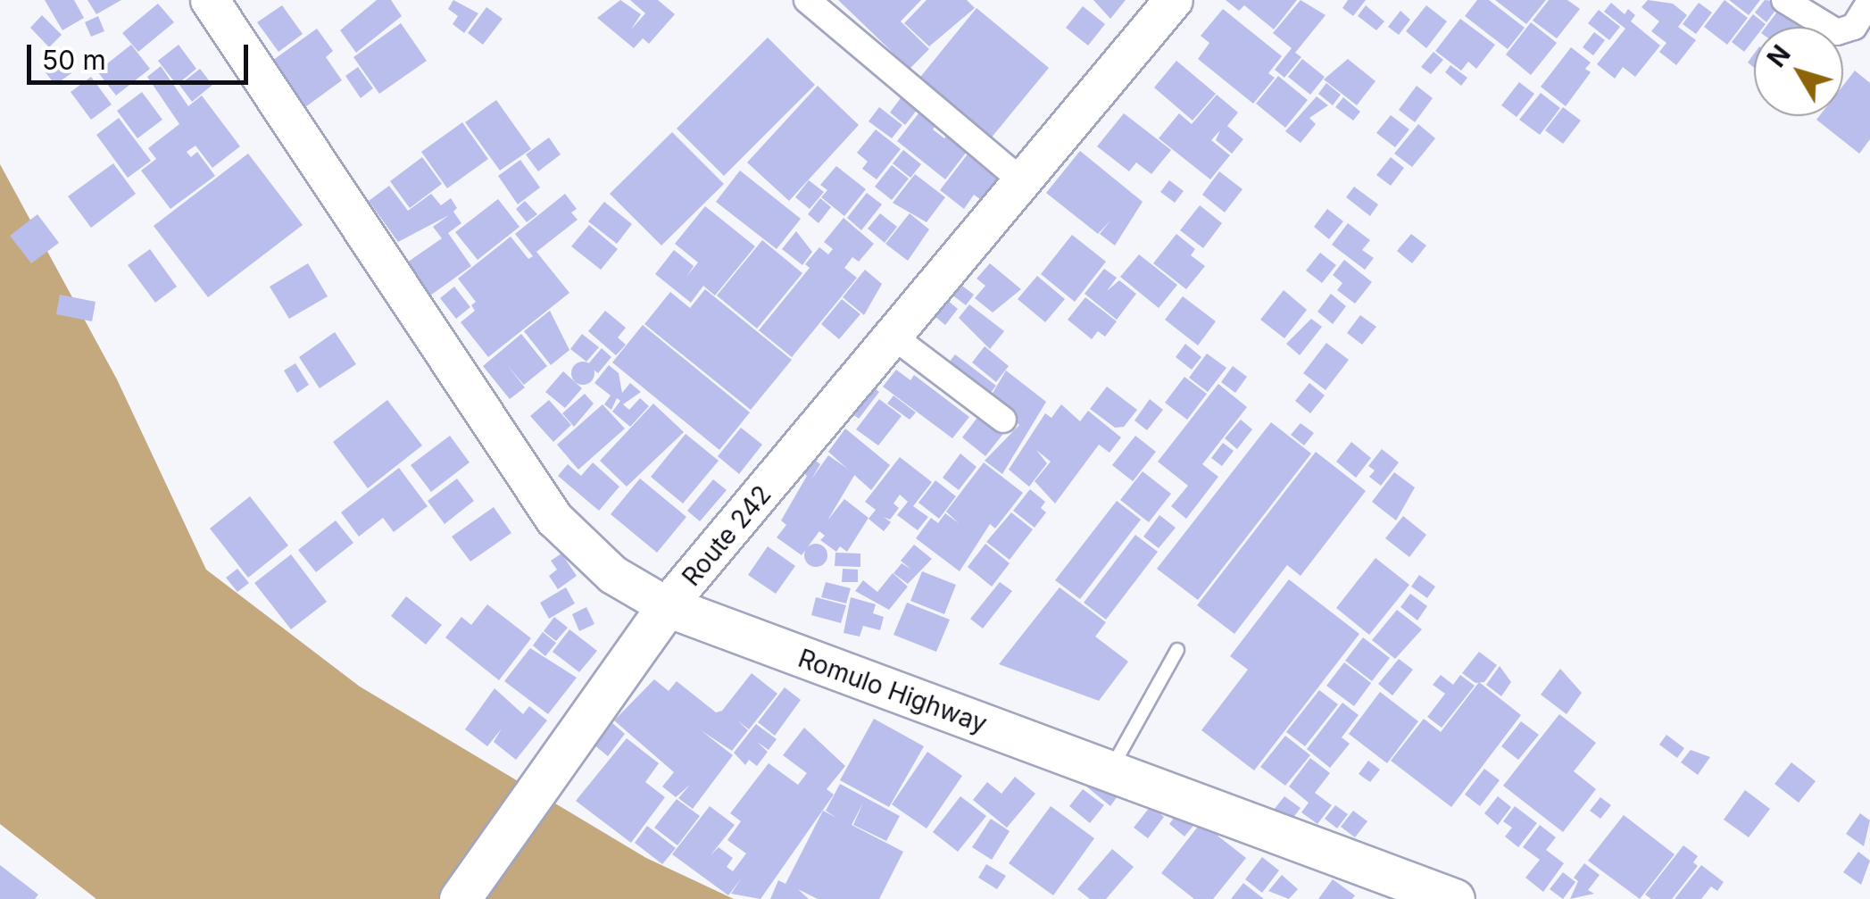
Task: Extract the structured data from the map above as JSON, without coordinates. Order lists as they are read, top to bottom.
{
  "streets": {
    "highway": ["Romulo Highway"],
    "main road": ["Route 242"]
  },
  "crossings": [
    ["Route 242", "Romulo Highway"]
  ],
  "scale_bar": "50 m",
  "north": "top left"
}
